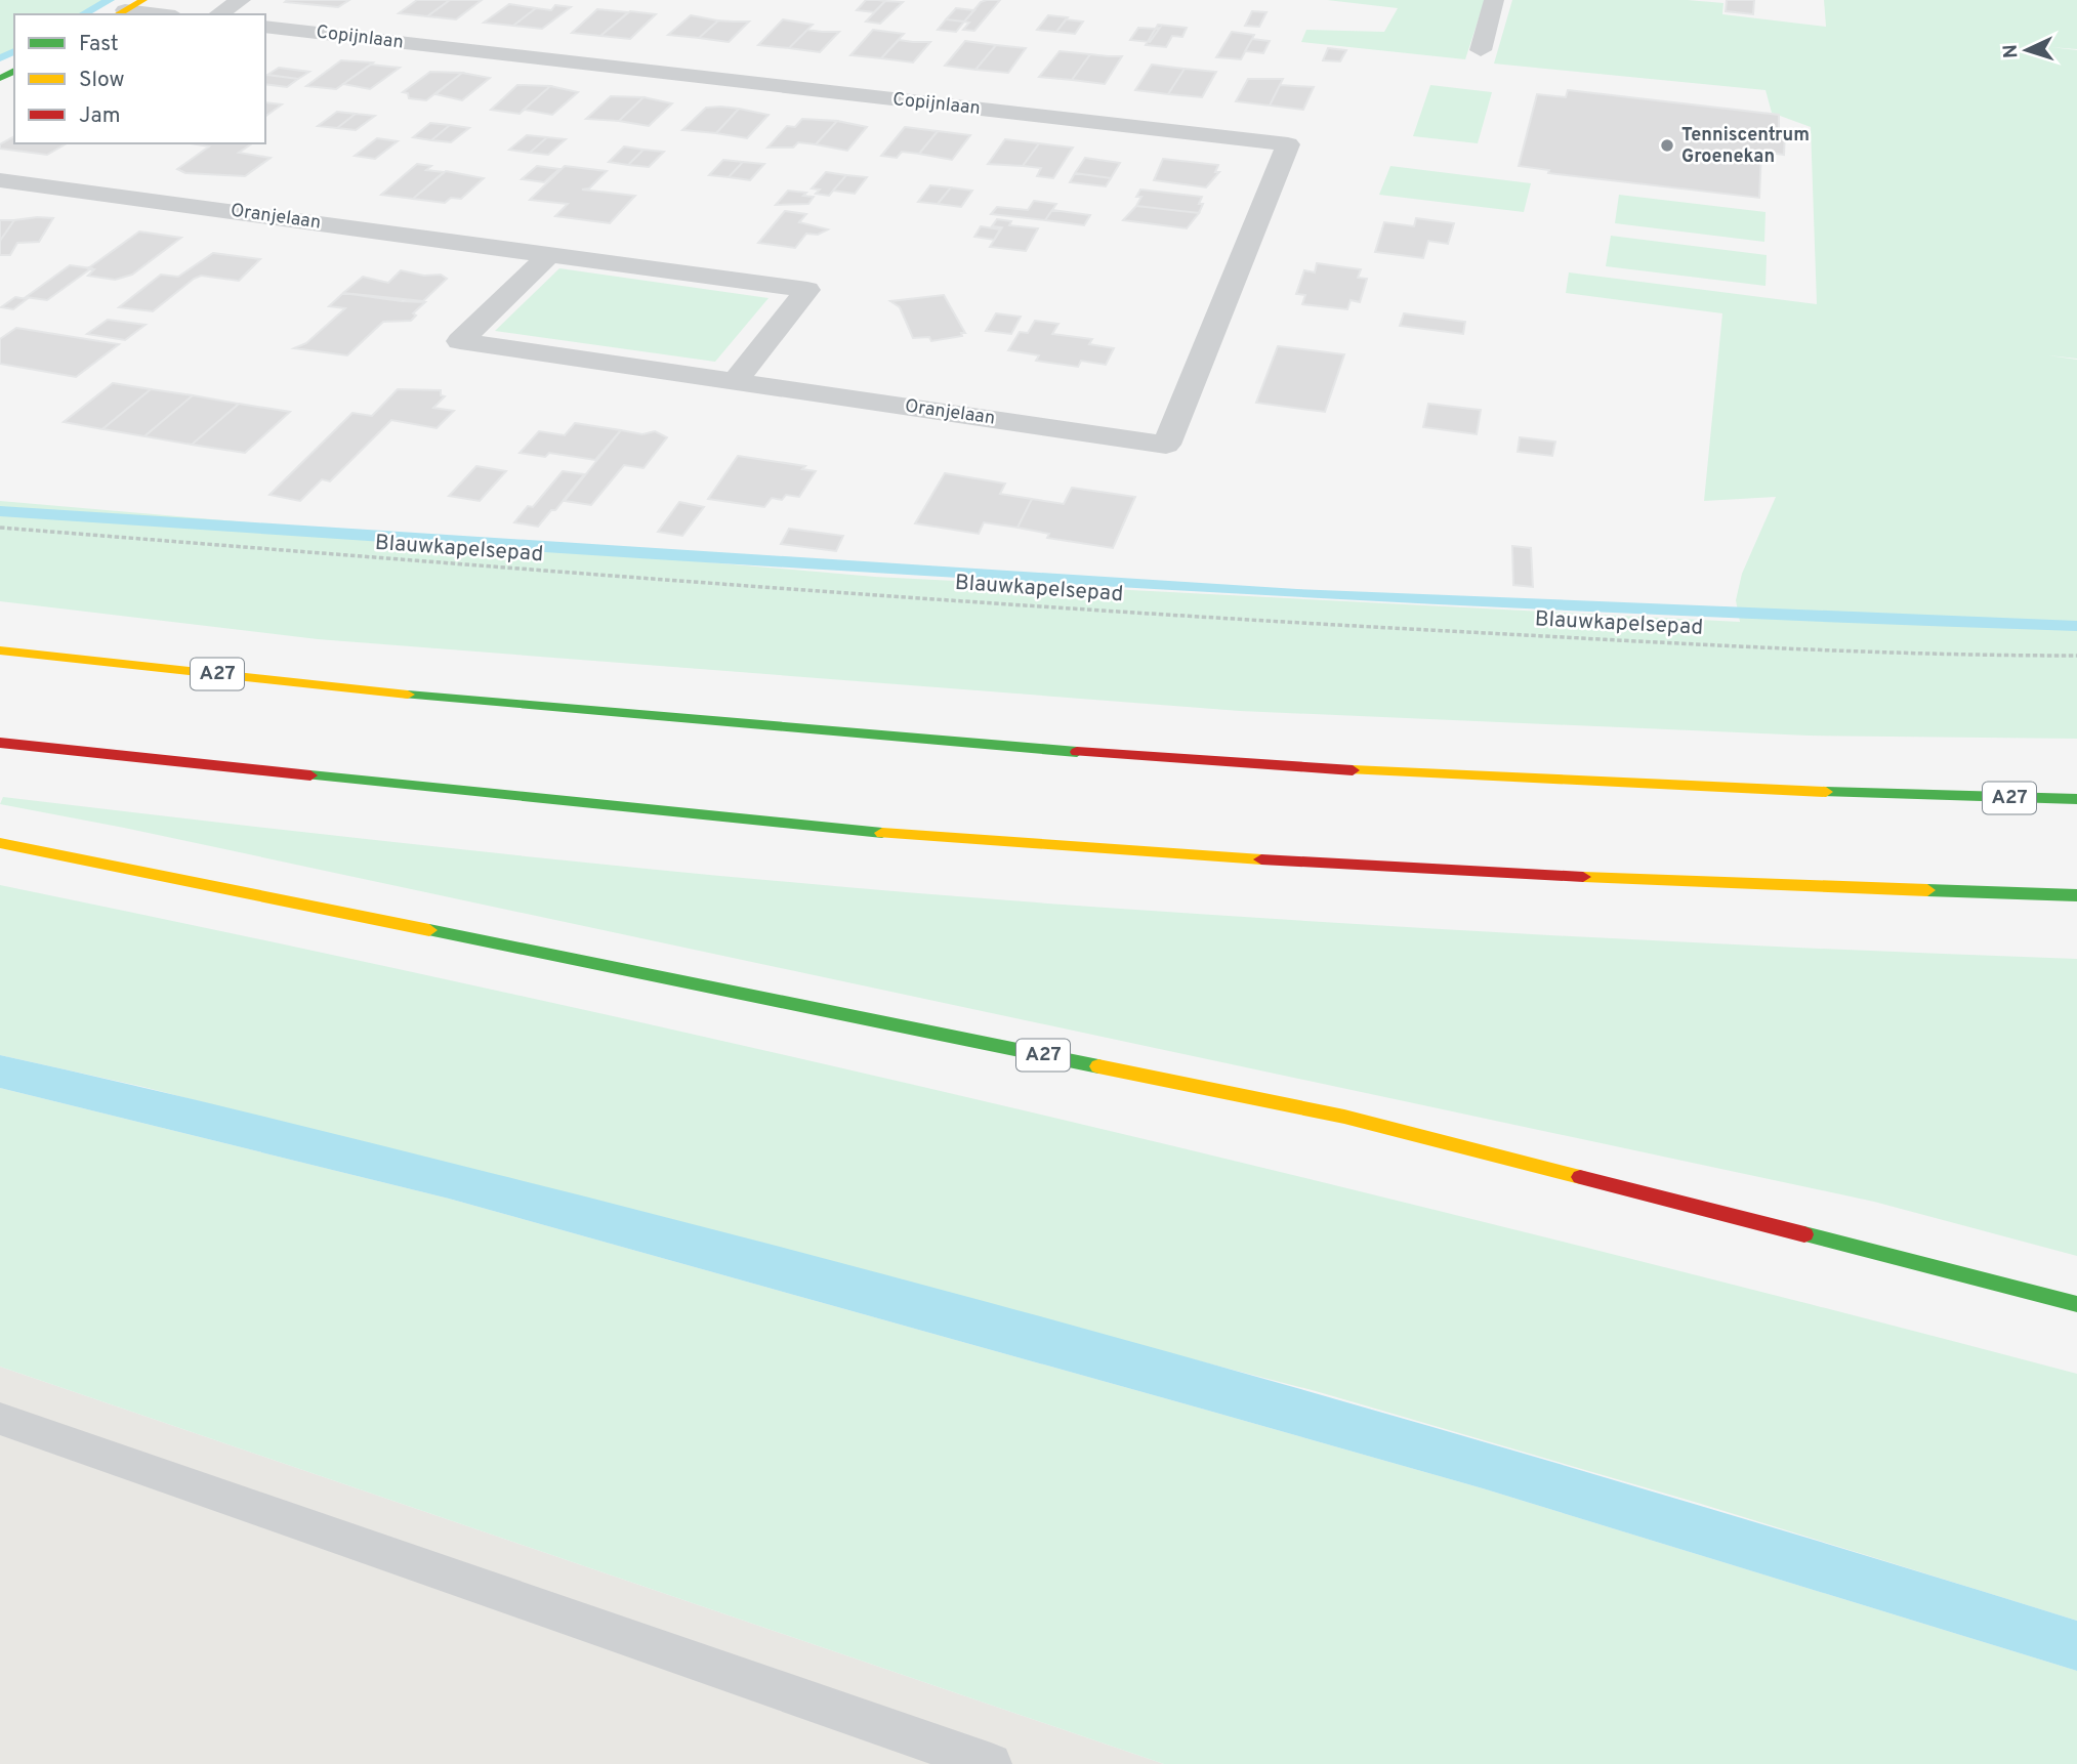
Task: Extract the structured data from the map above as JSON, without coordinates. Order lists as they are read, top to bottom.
{
  "streets": {
    "main road": ["A27"],
    "street": ["Copijnlaan", "Oranjelaan"],
    "path": ["Blauwkapelsepad"]
  },
  "crossings": [
    ["Copijnlaan", "Oranjelaan"]
  ],
  "places": ["Tenniscentrum Groenekan"],
  "legend": ["Fast", "Slow", "Jam"],
  "north": "left"
}
